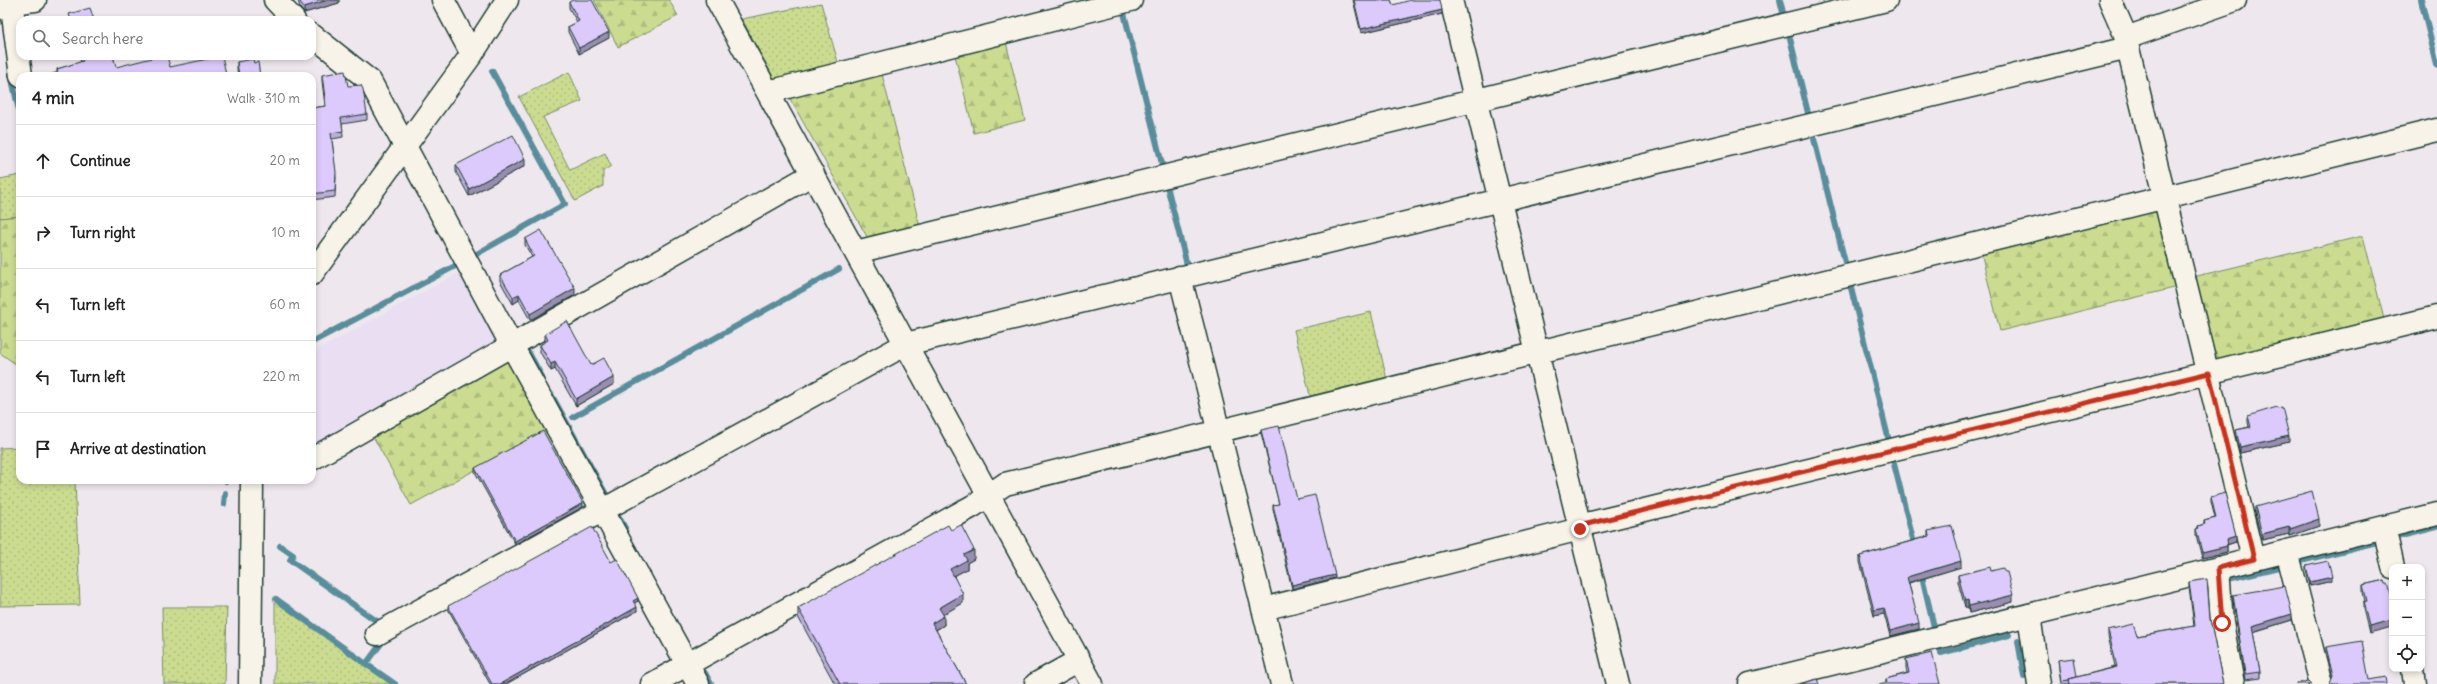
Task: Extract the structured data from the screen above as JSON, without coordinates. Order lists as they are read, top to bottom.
{
  "page": {
    "search": "Search here",
    "heading": ["4 min", "Walk · 310 m"],
    "list": [
      ["Continue", "20 m"],
      ["Turn right", "10 m"],
      ["Turn left", "60 m"],
      ["Turn left", "220 m"],
      "Arrive at destination"
    ],
    "map_buttons": ["+", "−"]
  }
}
